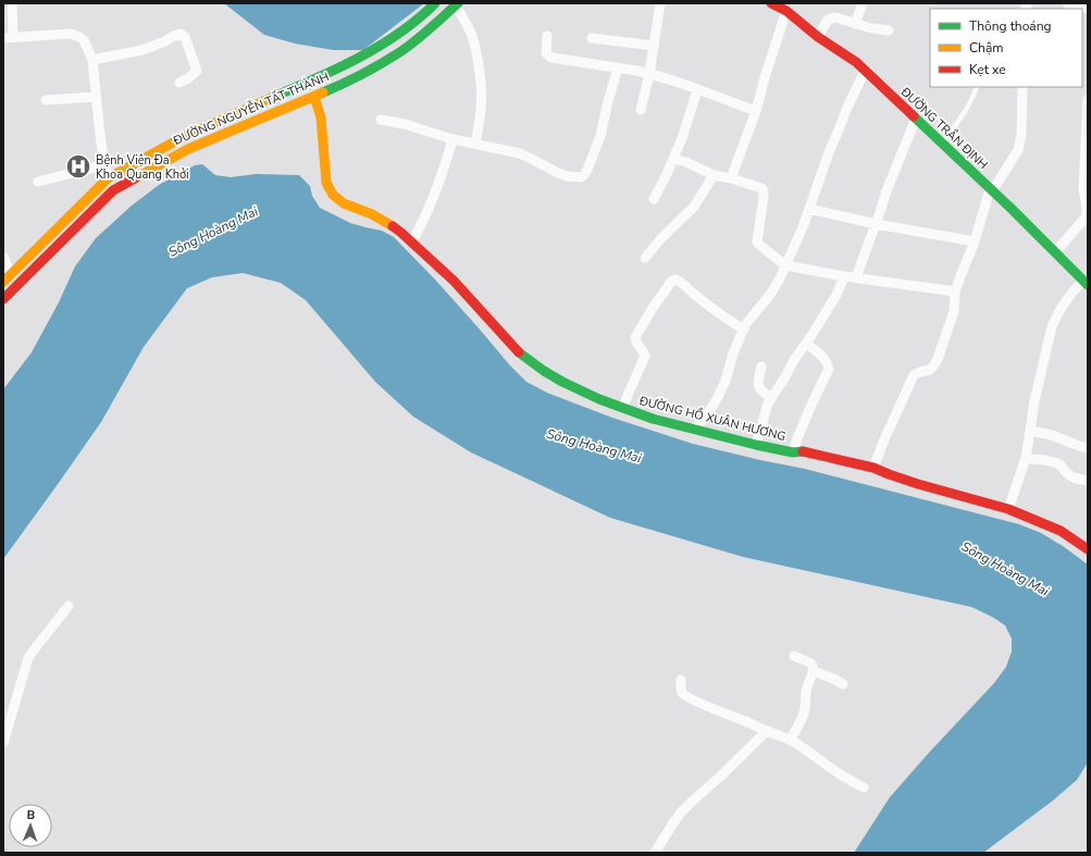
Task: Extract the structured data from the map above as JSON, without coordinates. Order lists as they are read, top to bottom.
{
  "streets": {
    "main road": ["ĐƯỜNG NGUYỄN TẤT THÀNH", "ĐƯỜNG TRẦN ĐỊNH", "ĐƯỜNG HỒ XUÂN HƯƠNG"]
  },
  "crossings": [
    ["ĐƯỜNG NGUYỄN TẤT THÀNH", "ĐƯỜNG HỒ XUÂN HƯƠNG"]
  ],
  "water": ["Sông Hoàng Mai"],
  "places": {
    "hospital": ["Bệnh Viện Đa Khoa Quang Khởi"]
  },
  "legend": ["Thông thoáng", "Chậm", "Kẹt xe"],
  "north": "top"
}
